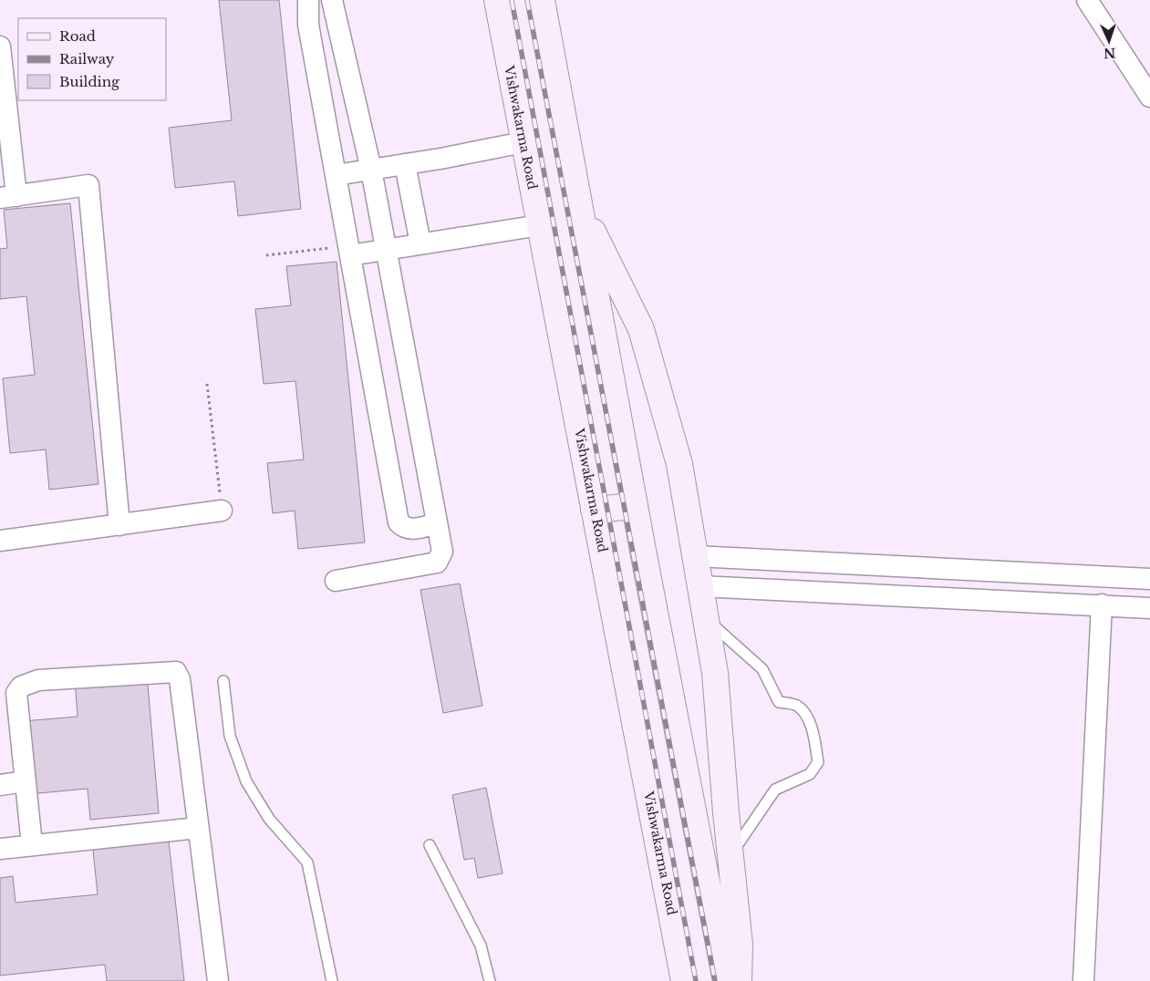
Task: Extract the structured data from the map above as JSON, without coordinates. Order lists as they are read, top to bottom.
{
  "streets": {
    "main road": ["Vishwakarma Road"]
  },
  "legend": ["Road", "Railway", "Building"],
  "north": "bottom"
}
